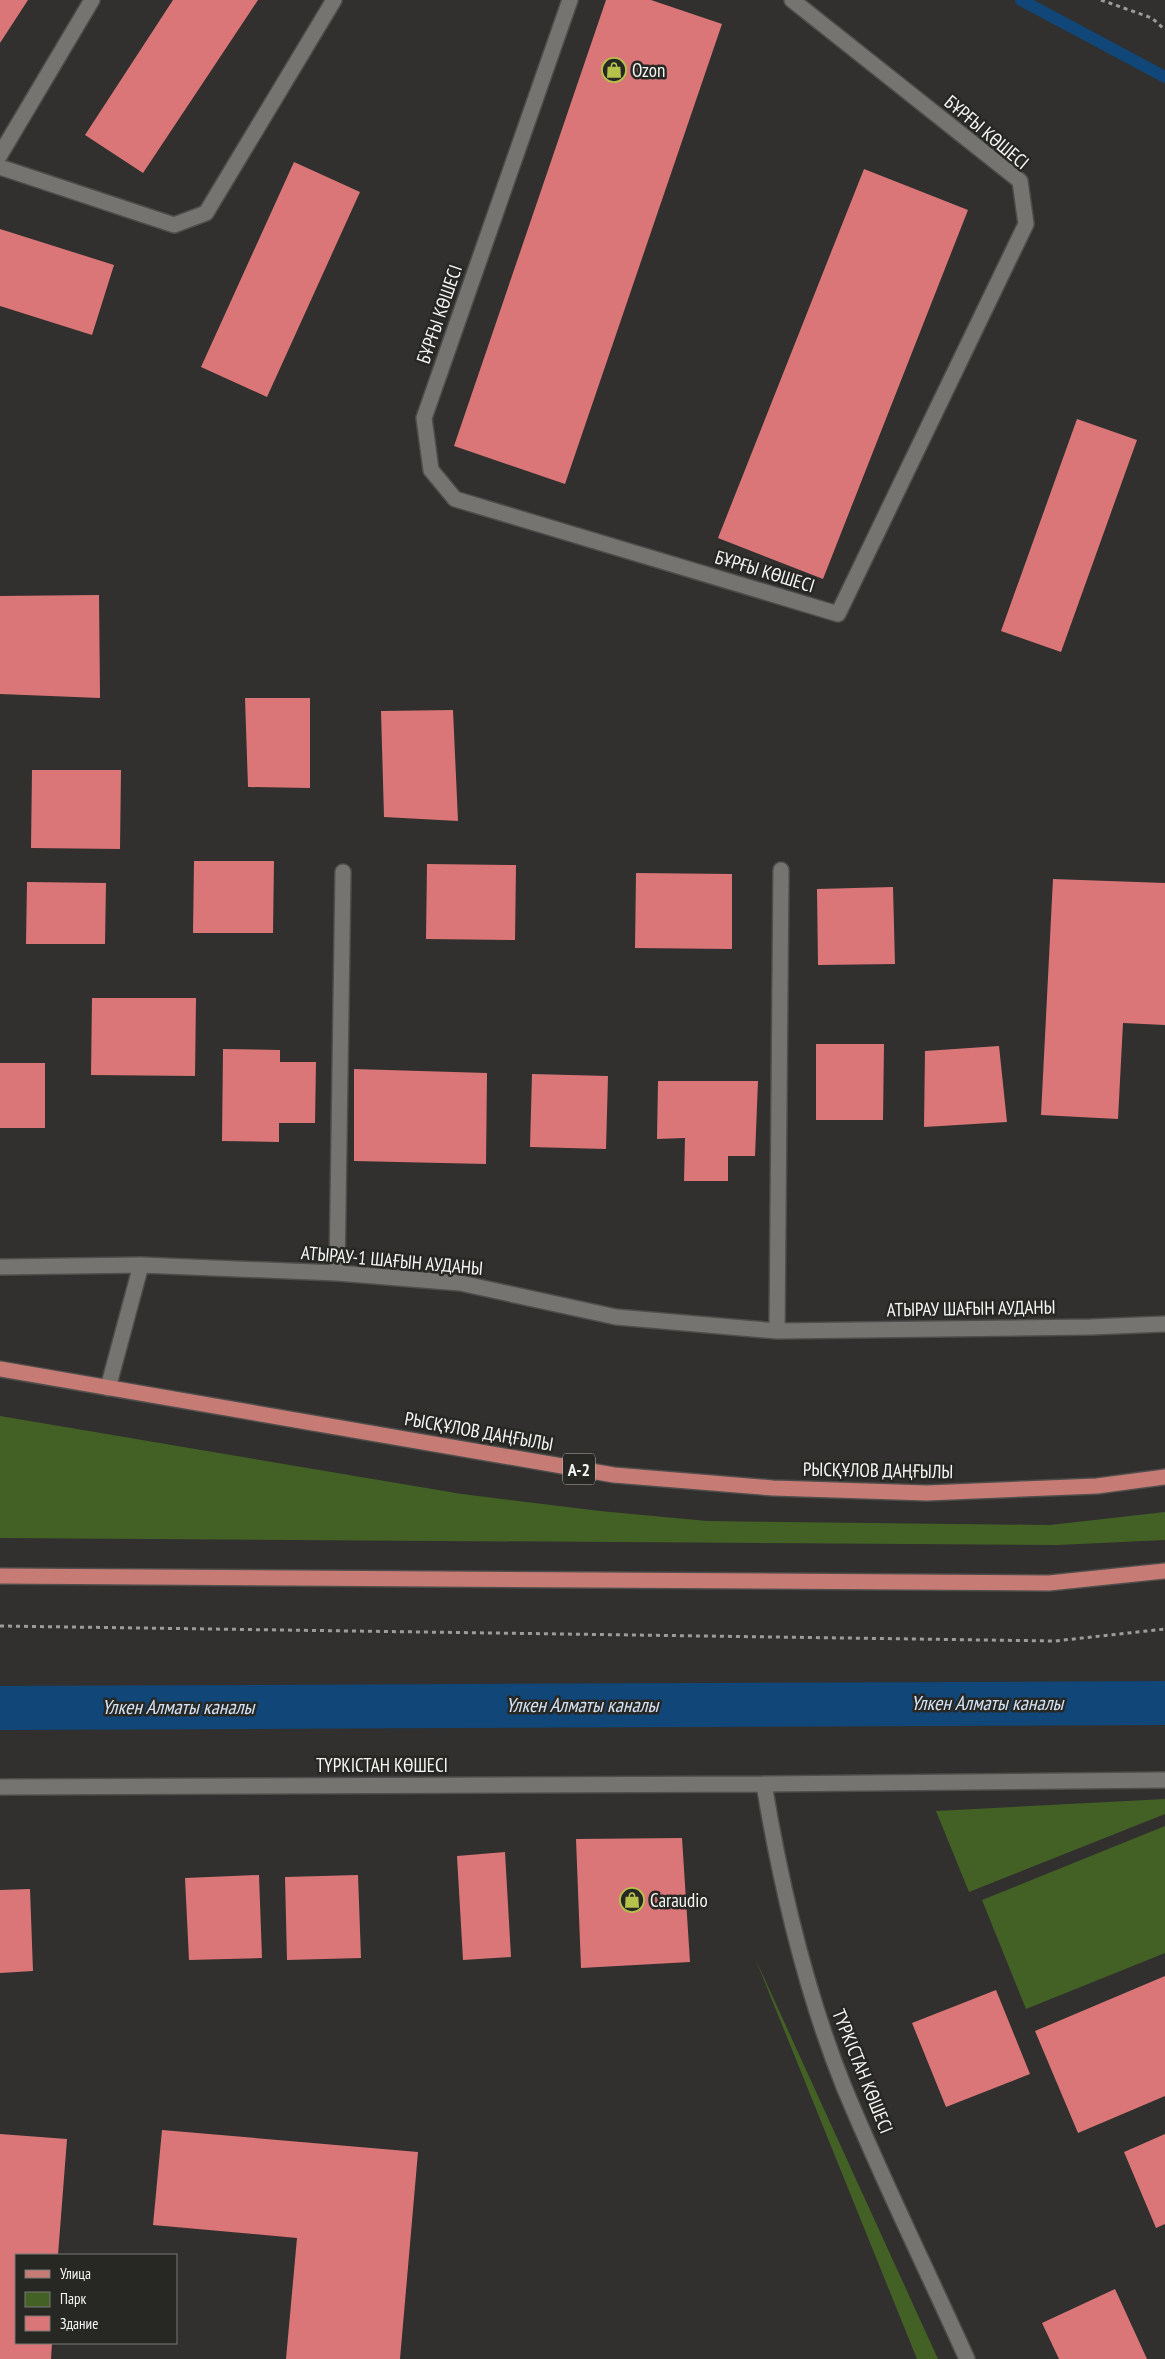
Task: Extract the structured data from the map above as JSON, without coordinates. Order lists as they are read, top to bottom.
{
  "streets": {
    "main road": ["РЫСҚҰЛОВ ДАҢҒЫЛЫ", "A-2"],
    "street": [
      "БҰРҒЫ КӨШЕСІ",
      "АТЫРАУ-1 ШАҒЫН АУДАНЫ",
      "АТЫРАУ ШАҒЫН АУДАНЫ",
      "ТҮРКІСТАН КӨШЕСІ"
    ]
  },
  "crossings": [
    ["АТЫРАУ-1 ШАҒЫН АУДАНЫ", "АТЫРАУ ШАҒЫН АУДАНЫ"]
  ],
  "water": ["Үлкен Алматы каналы"],
  "places": {
    "shop": ["Ozon", "Caraudio"]
  },
  "legend": ["Улица", "Парк", "Здание"]
}
